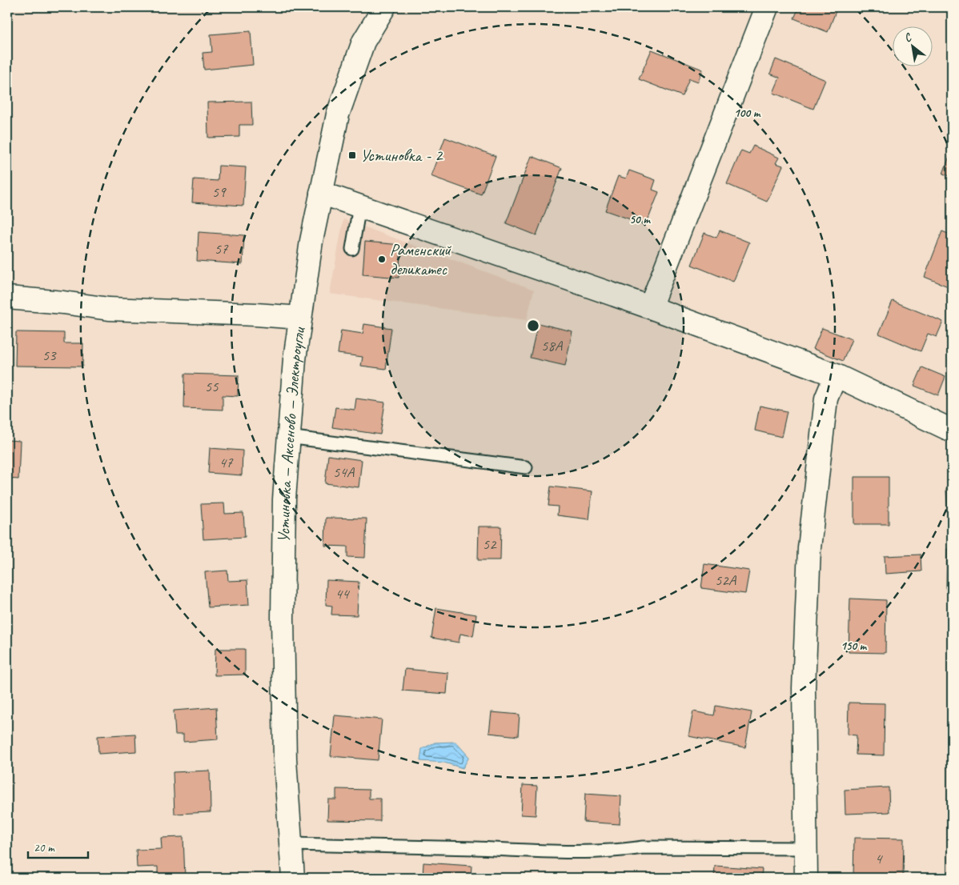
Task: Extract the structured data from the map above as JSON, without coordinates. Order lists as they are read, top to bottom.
{
  "streets": {
    "street": ["Устиновка — Аксеново — Электроугли"]
  },
  "places": {
    "transit": ["Устиновка - 2"],
    "other": ["Раменский деликатес"]
  },
  "house_numbers": [
    "59",
    "57",
    "58А",
    "53",
    "55",
    "47",
    "54А",
    "52",
    "52А",
    "44",
    "4"
  ],
  "scale_bar": "20 m",
  "north": "top left",
  "rings": ["100 m", "50 m", "150 m"]
}
